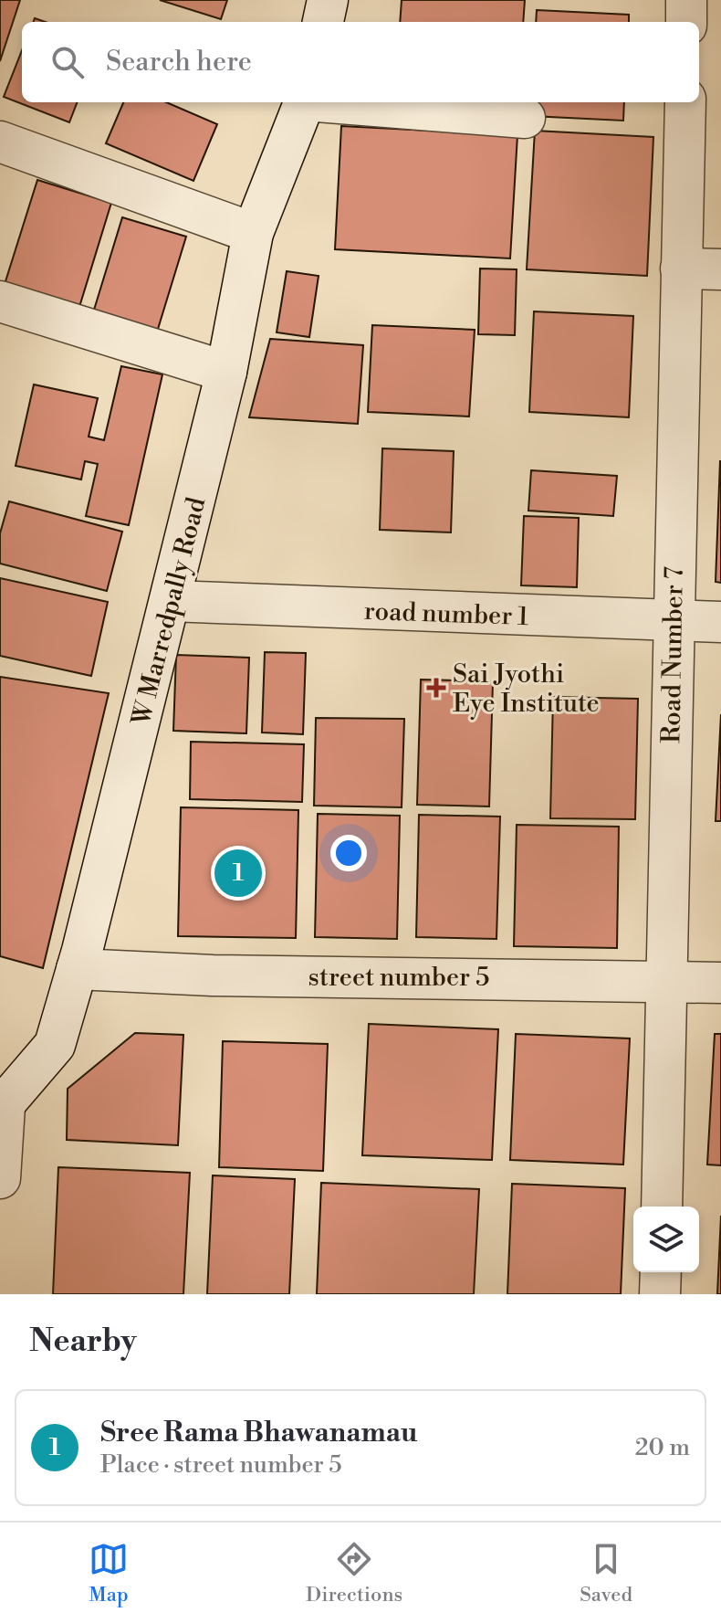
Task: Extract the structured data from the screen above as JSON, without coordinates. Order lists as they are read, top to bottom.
{
  "streets": {
    "street": [
      "W Marredpally Road",
      "road number 1",
      "Road Number 7",
      "street number 5"
    ]
  },
  "crossings": [
    ["W Marredpally Road", "road number 1"],
    ["W Marredpally Road", "street number 5"],
    ["road number 1", "Road Number 7"],
    ["Road Number 7", "street number 5"]
  ],
  "places": {
    "health": ["Sai Jyothi Eye Institute"]
  },
  "page": {
    "search": "Search here",
    "pins": "1",
    "heading": "Nearby",
    "list": [
      {
        "mark": "1",
        "name": "Sree Rama Bhawanamau",
        "note": "Place · street number 5",
        "value": "20 m"
      }
    ],
    "nav": ["Map", "Directions", "Saved"]
  }
}
